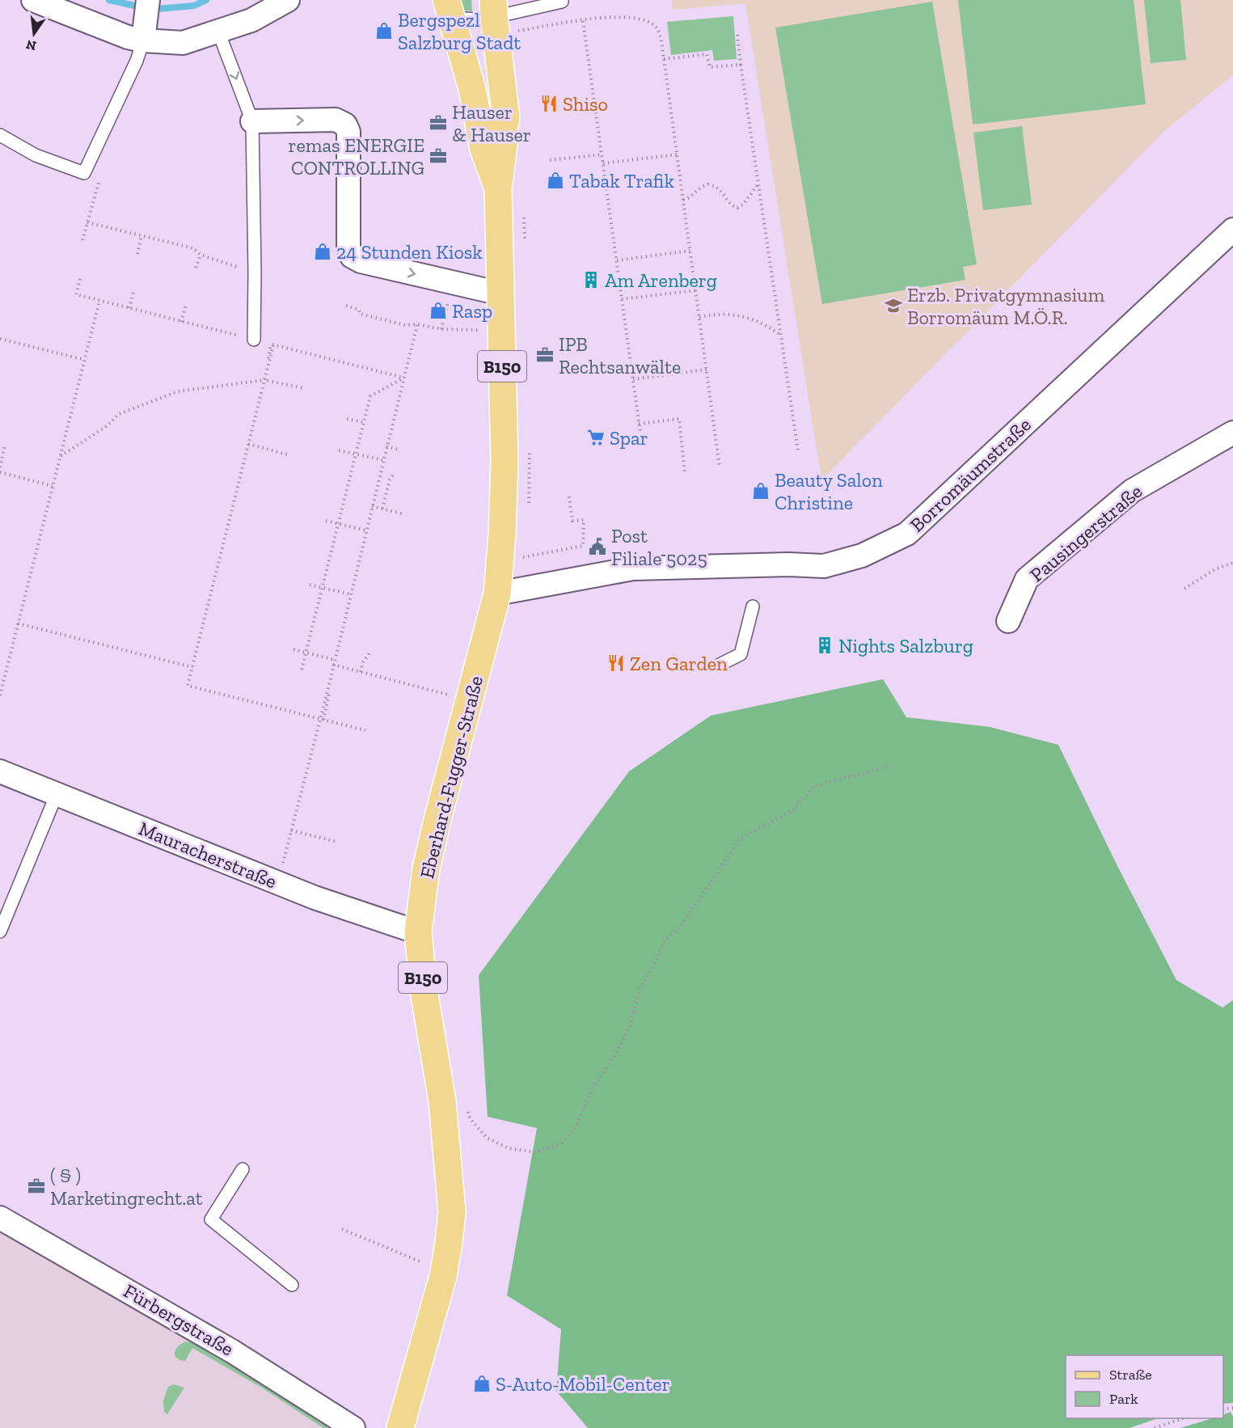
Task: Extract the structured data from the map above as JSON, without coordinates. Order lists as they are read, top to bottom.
{
  "streets": {
    "main road": ["B150", "Eberhard-Fugger-Straße"],
    "street": [
      "Borromäumstraße",
      "Pausingerstraße",
      "Mauracherstraße",
      "Fürbergstraße"
    ]
  },
  "crossings": [
    ["Borromäumstraße", "Eberhard-Fugger-Straße"],
    ["Eberhard-Fugger-Straße", "Mauracherstraße"]
  ],
  "places": {
    "shop": [
      "Bergspezl Salzburg Stadt",
      "Tabak Trafik",
      "24 Stunden Kiosk",
      "Rasp",
      "Beauty Salon Christine",
      "S-Auto-Mobil-Center"
    ],
    "restaurant": ["Shiso", "Zen Garden"],
    "office": [
      "Hauser & Hauser",
      "remas ENERGIE CONTROLLING",
      "IPB Rechtsanwälte",
      "( § ) Marketingrecht.at"
    ],
    "building": ["Am Arenberg", "Nights Salzburg"],
    "school or university": ["Erzb. Privatgymnasium Borromäum M.Ö.R."],
    "supermarket": ["Spar"],
    "public building": ["Post Filiale 5025"]
  },
  "legend": ["Straße", "Park"],
  "north": "bottom"
}
